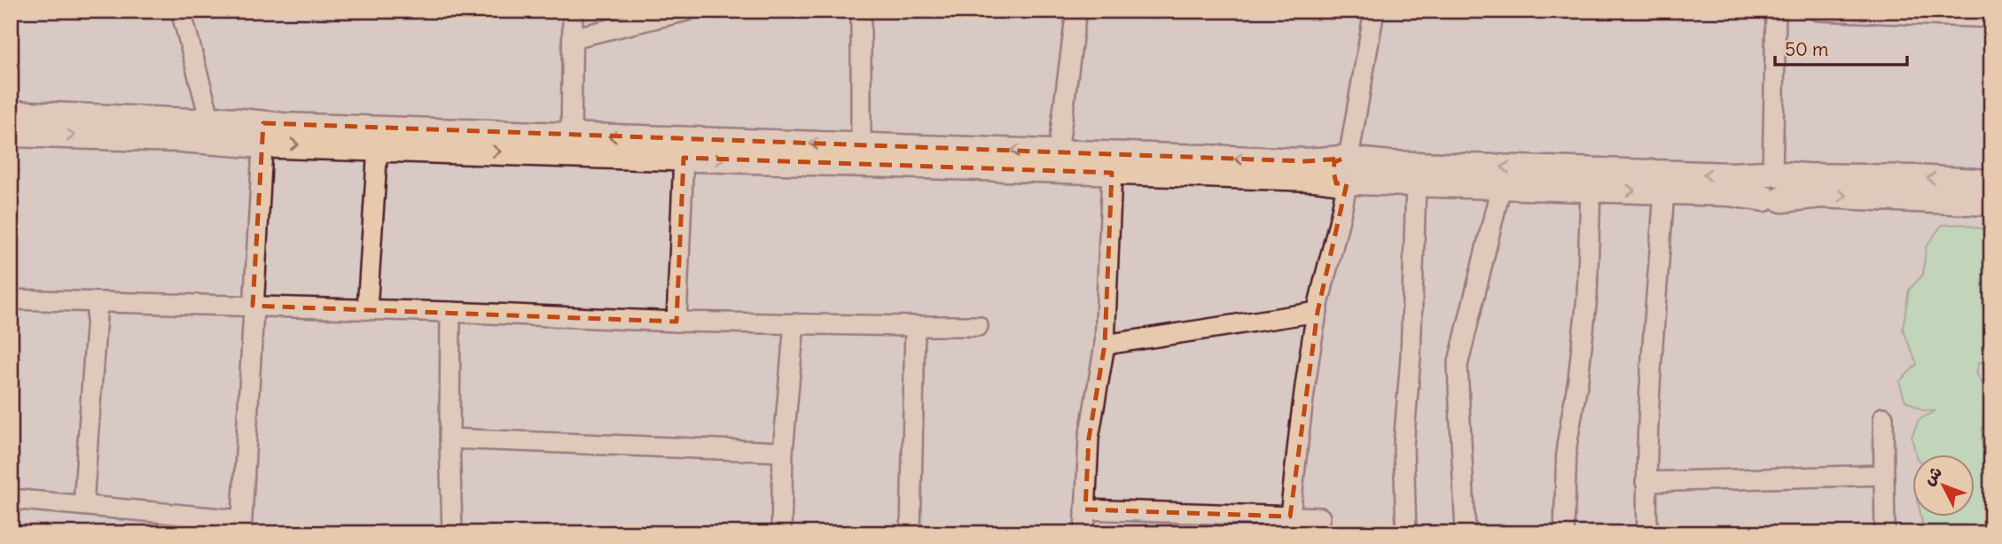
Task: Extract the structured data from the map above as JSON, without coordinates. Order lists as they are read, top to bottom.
{
  "scale_bar": "50 m",
  "north": "top left"
}
